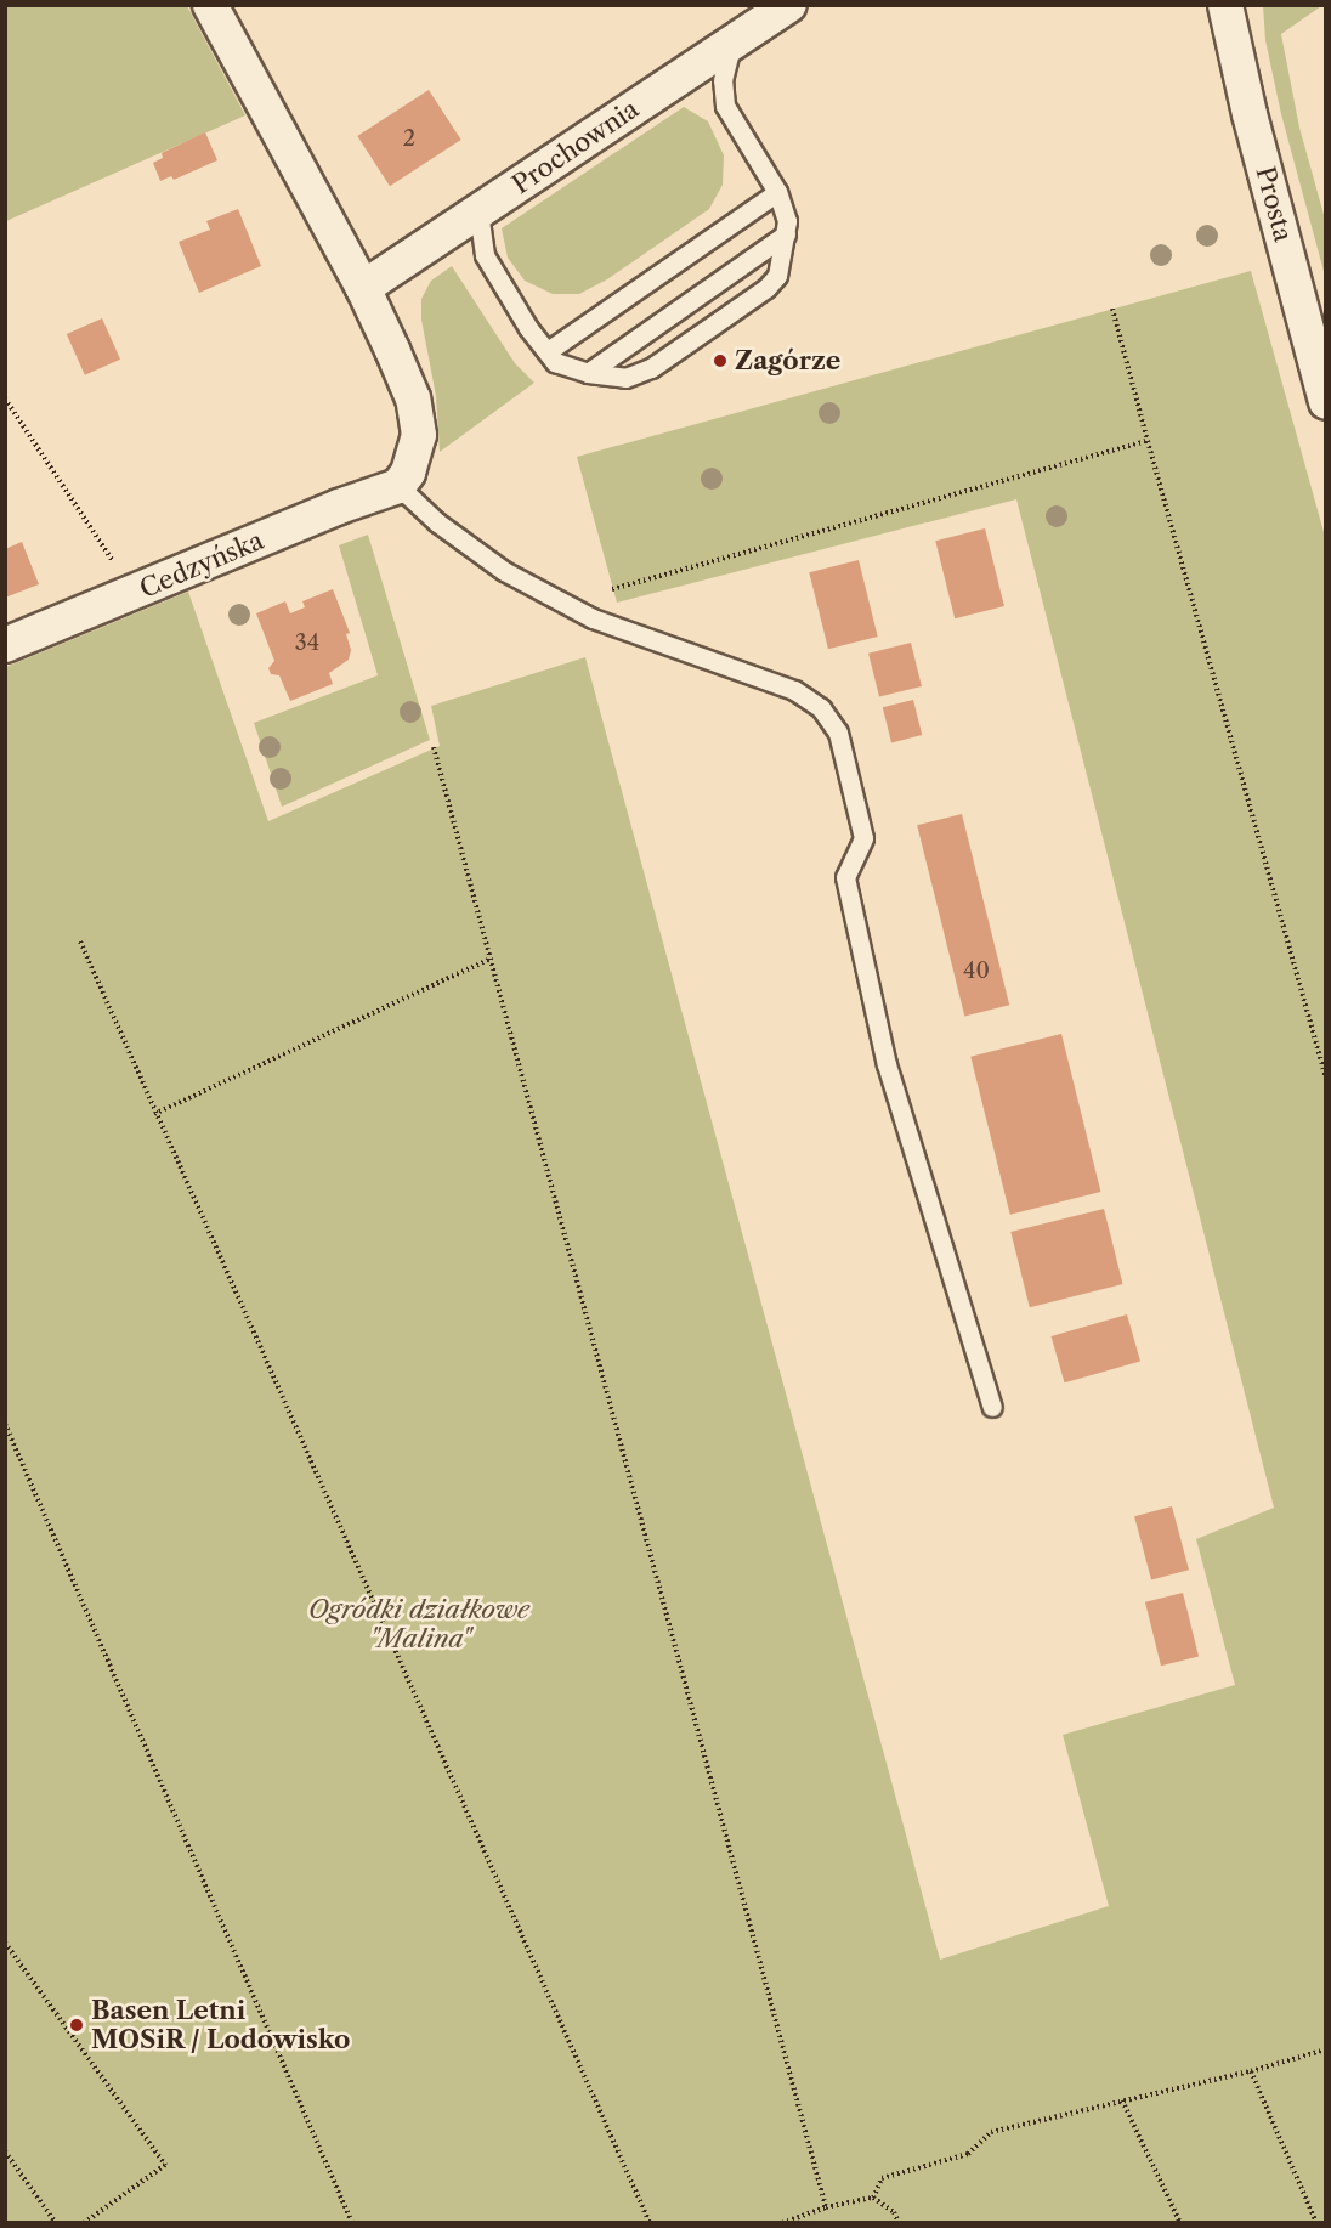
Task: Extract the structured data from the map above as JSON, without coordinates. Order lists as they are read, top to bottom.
{
  "streets": {
    "street": ["Prochownia", "Prosta", "Cedzyńska"]
  },
  "parks": ["Ogródki działkowe \"Malina\""],
  "places": ["Zagórze", "Basen Letni MOSiR / Lodowisko"],
  "house_numbers": ["2", "34", "40"]
}
